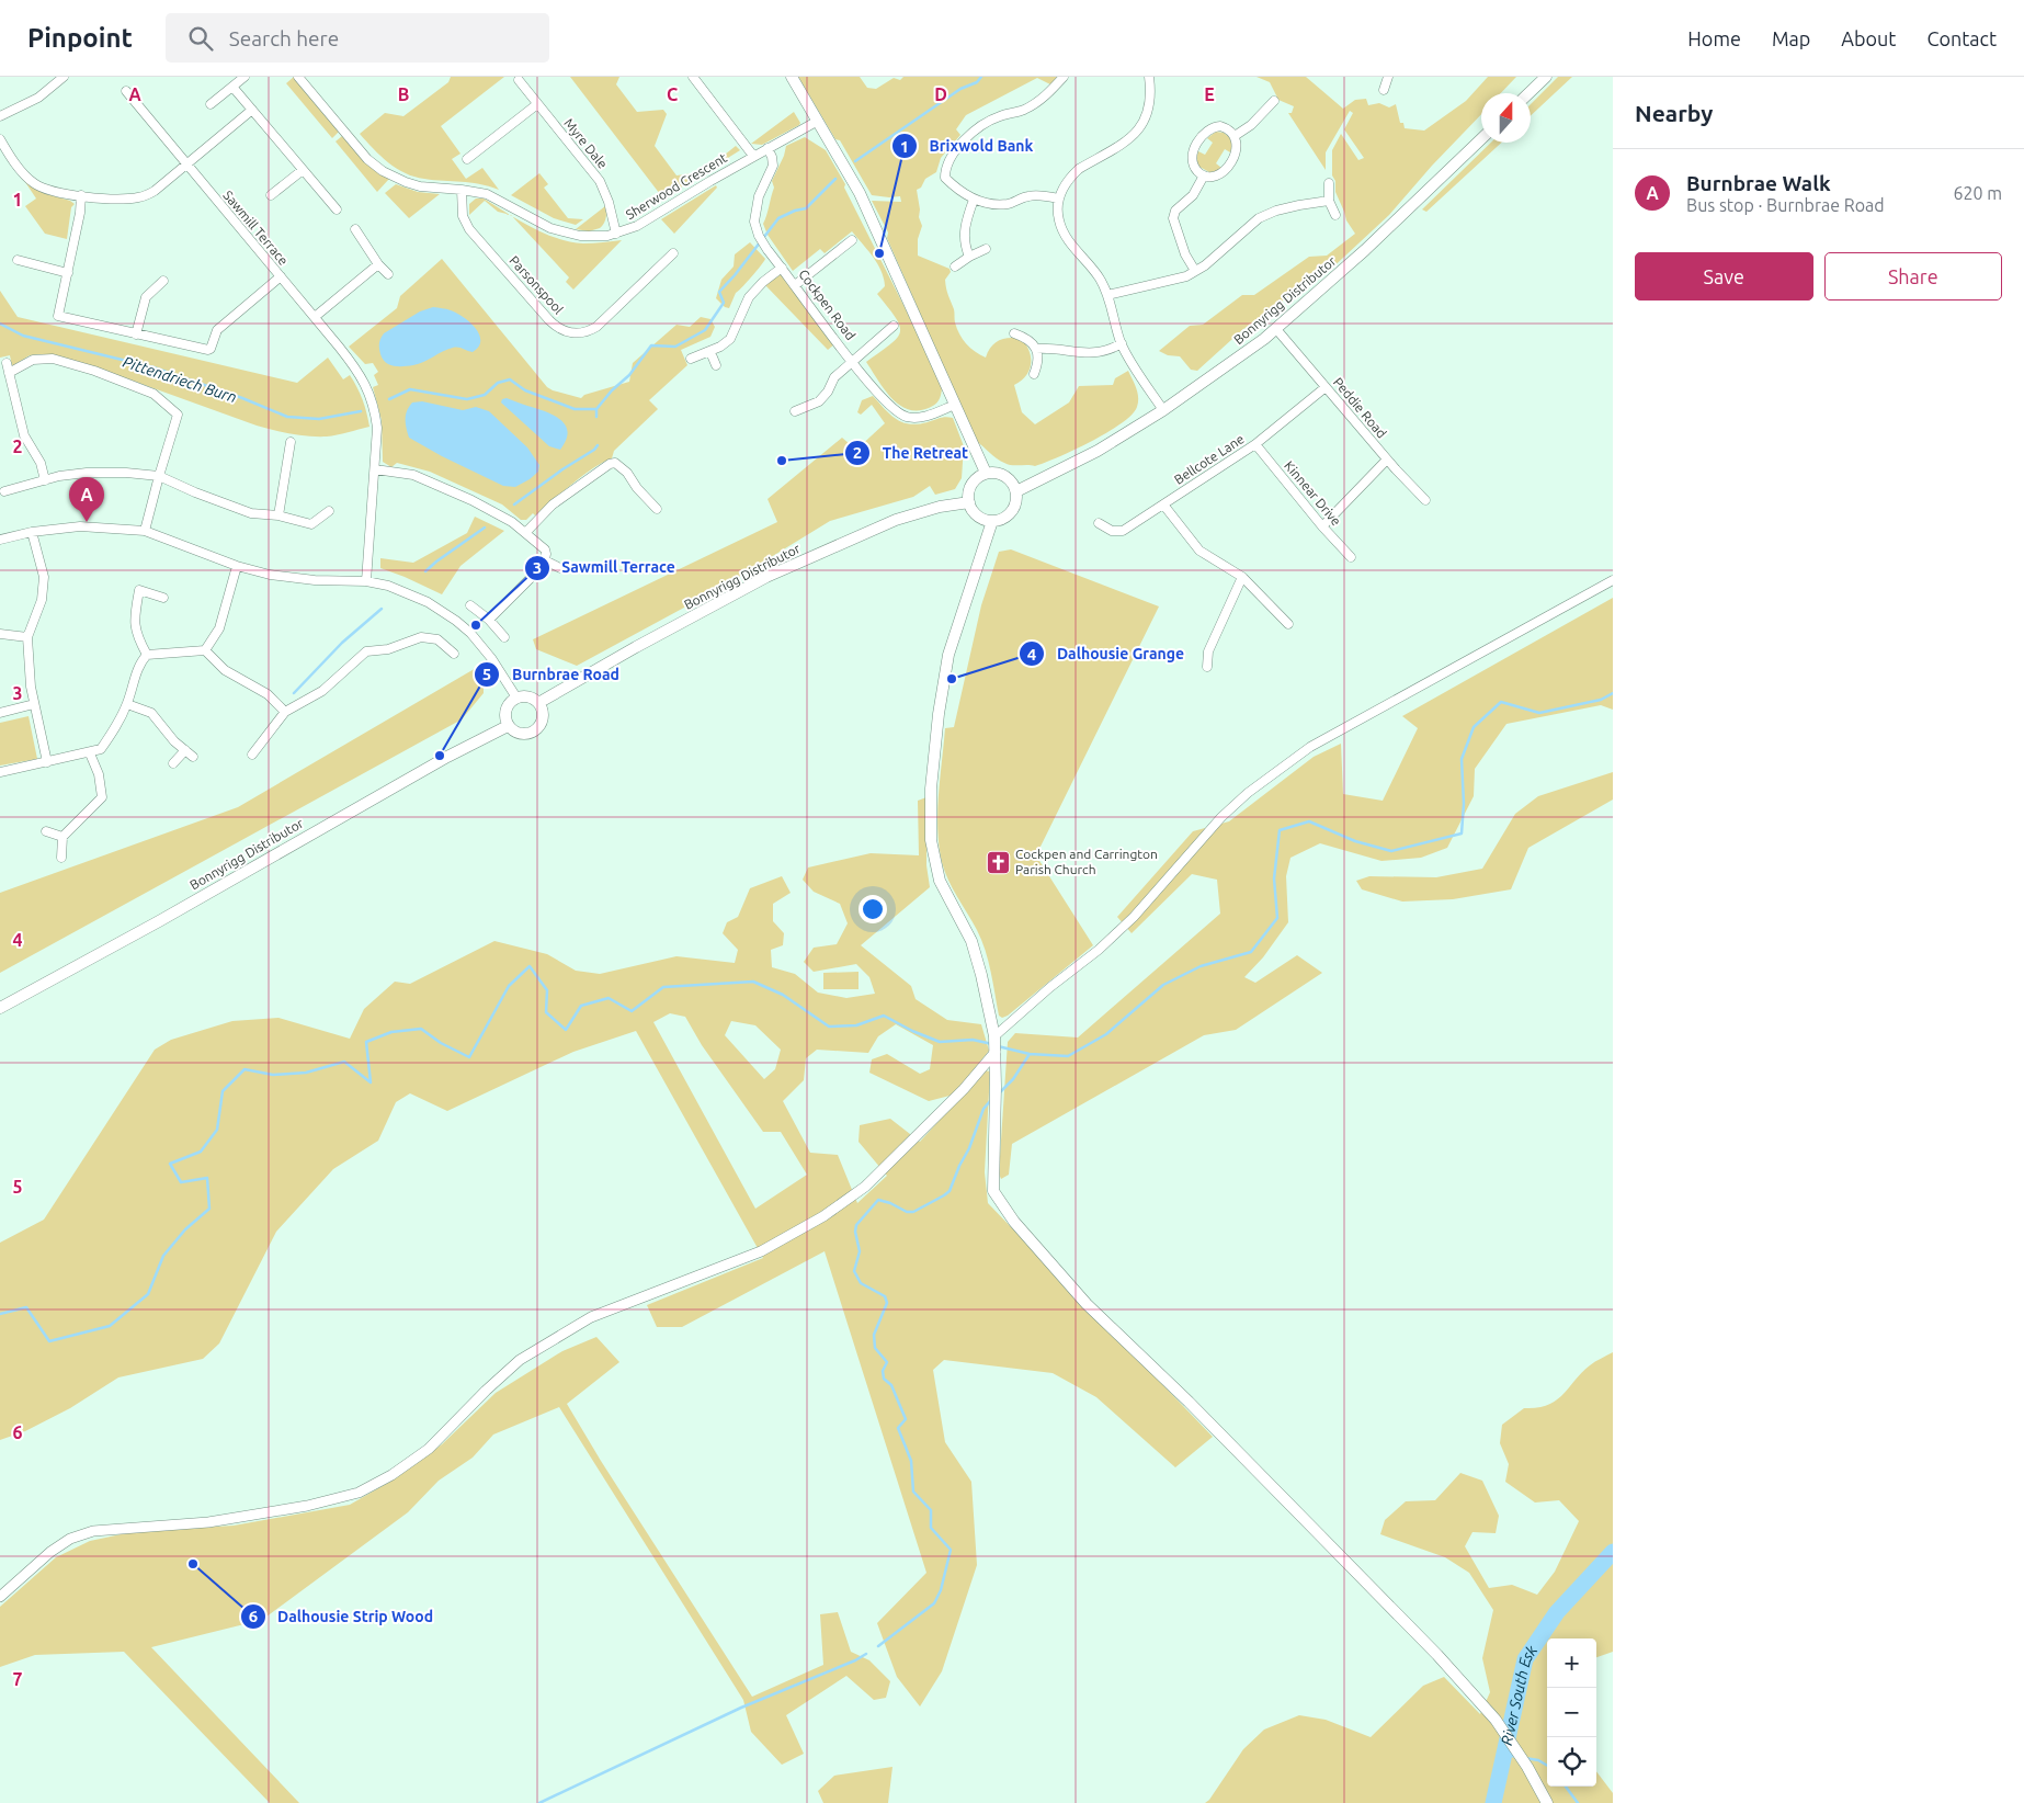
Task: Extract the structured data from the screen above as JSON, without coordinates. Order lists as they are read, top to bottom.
{
  "streets": {
    "main road": ["Bonnyrigg Distributor"],
    "street": [
      "Myre Dale",
      "Sherwood Crescent",
      "Sawmill Terrace",
      "Parsonspool",
      "Cockpen Road",
      "Peddie Road",
      "Bellcote Lane",
      "Kinnear Drive"
    ]
  },
  "crossings": [
    ["Myre Dale", "Sherwood Crescent"],
    ["Sherwood Crescent", "Parsonspool"],
    ["Sherwood Crescent", "Cockpen Road"],
    ["Bonnyrigg Distributor", "Peddie Road"],
    ["Peddie Road", "Bellcote Lane"],
    ["Bellcote Lane", "Kinnear Drive"]
  ],
  "water": ["Pittendriech Burn", "River South Esk"],
  "places": {
    "other": [
      "Brixwold Bank",
      "The Retreat",
      "Sawmill Terrace",
      "Dalhousie Grange",
      "Burnbrae Road",
      "Dalhousie Strip Wood"
    ],
    "church": ["Cockpen and Carrington Parish Church"]
  },
  "north": "top",
  "page": {
    "header": "Pinpoint",
    "search": "Search here",
    "nav": [
      "Home",
      "Map",
      "About",
      "Contact"
    ],
    "heading": "Nearby",
    "list": [
      {
        "mark": "A",
        "name": "Burnbrae Walk",
        "note": "Bus stop · Burnbrae Road",
        "value": "620 m"
      }
    ],
    "buttons": ["Save", "Share"],
    "pins": "A",
    "map_buttons": ["+", "−"]
  },
  "grid": {
    "columns": [
      "A",
      "B",
      "C",
      "D",
      "E"
    ],
    "rows": [
      "1",
      "2",
      "3",
      "4",
      "5",
      "6",
      "7"
    ]
  }
}
